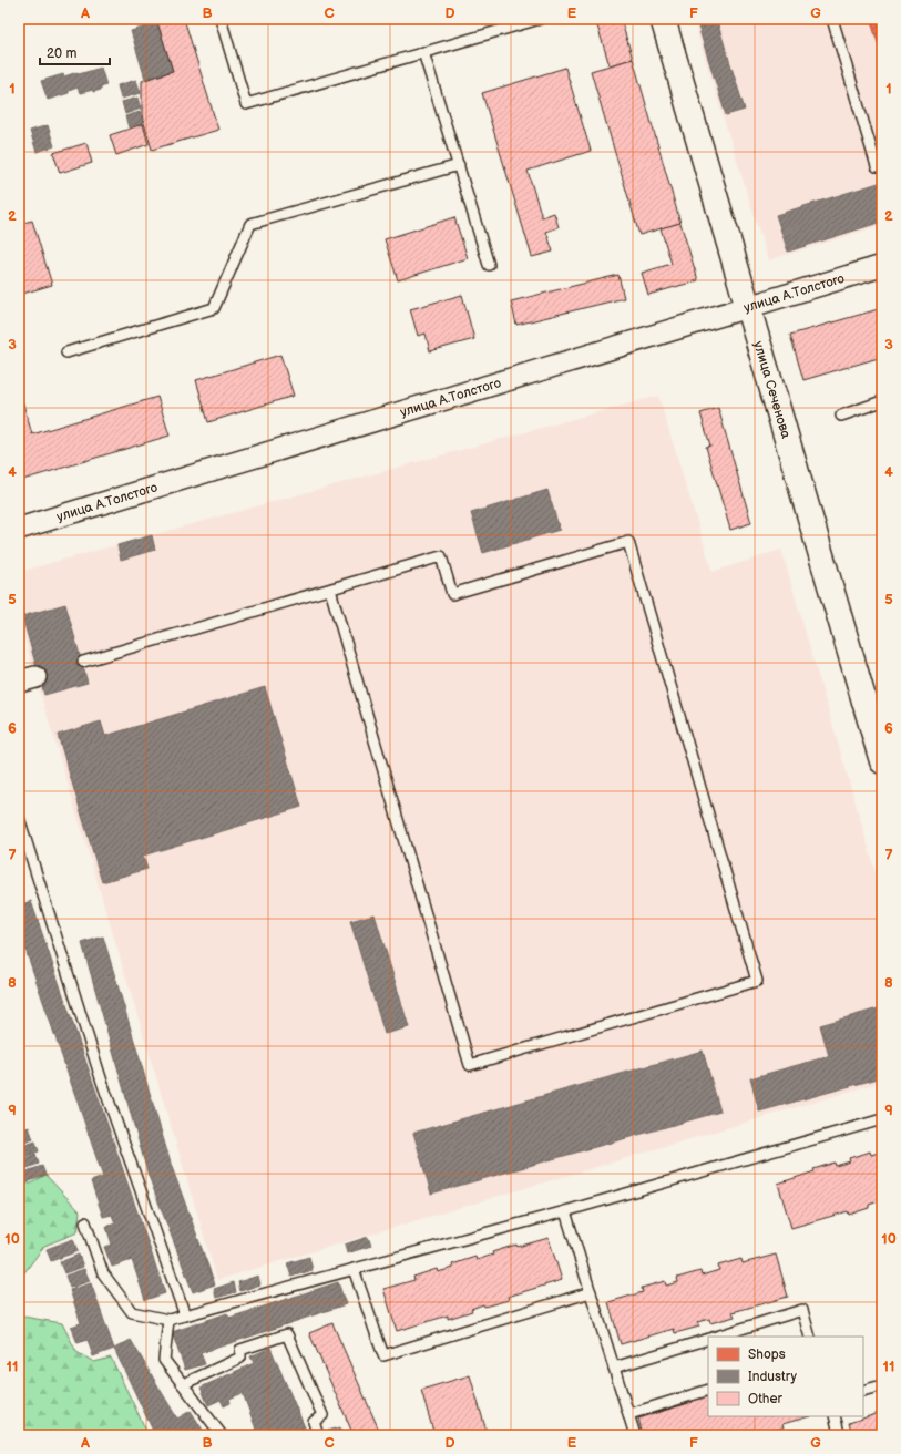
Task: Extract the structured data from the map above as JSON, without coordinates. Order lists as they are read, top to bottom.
{
  "streets": {
    "main road": ["улица Сеченова"],
    "street": ["улица А.Толстого"]
  },
  "crossings": [
    ["улица А.Толстого", "улица Сеченова"]
  ],
  "legend": ["Shops", "Industry", "Other"],
  "scale_bar": "20 m",
  "grid": {
    "columns": [
      "A",
      "B",
      "C",
      "D",
      "E",
      "F",
      "G"
    ],
    "rows": [
      "1",
      "2",
      "3",
      "4",
      "5",
      "6",
      "7",
      "8",
      "9",
      "10",
      "11"
    ]
  }
}
